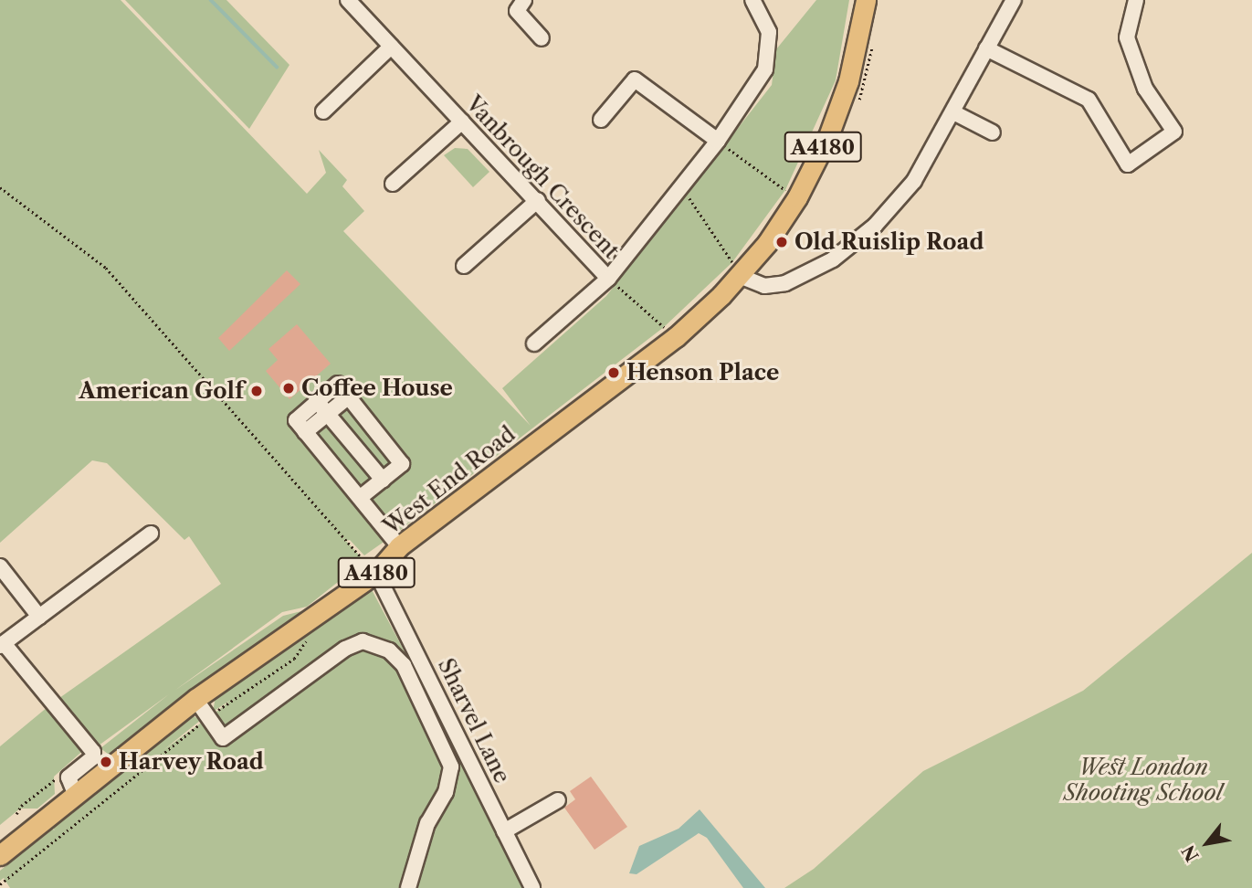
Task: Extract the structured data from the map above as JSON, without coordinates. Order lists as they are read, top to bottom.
{
  "streets": {
    "main road": ["A4180", "West End Road"],
    "street": ["Vanbrough Crescent", "Sharvel Lane"]
  },
  "crossings": [
    ["A4180", "West End Road"],
    ["West End Road", "Sharvel Lane"]
  ],
  "parks": ["West London Shooting School"],
  "places": [
    "Old Ruislip Road",
    "Henson Place",
    "Coffee House",
    "American Golf",
    "Harvey Road"
  ],
  "north": "bottom left"
}
